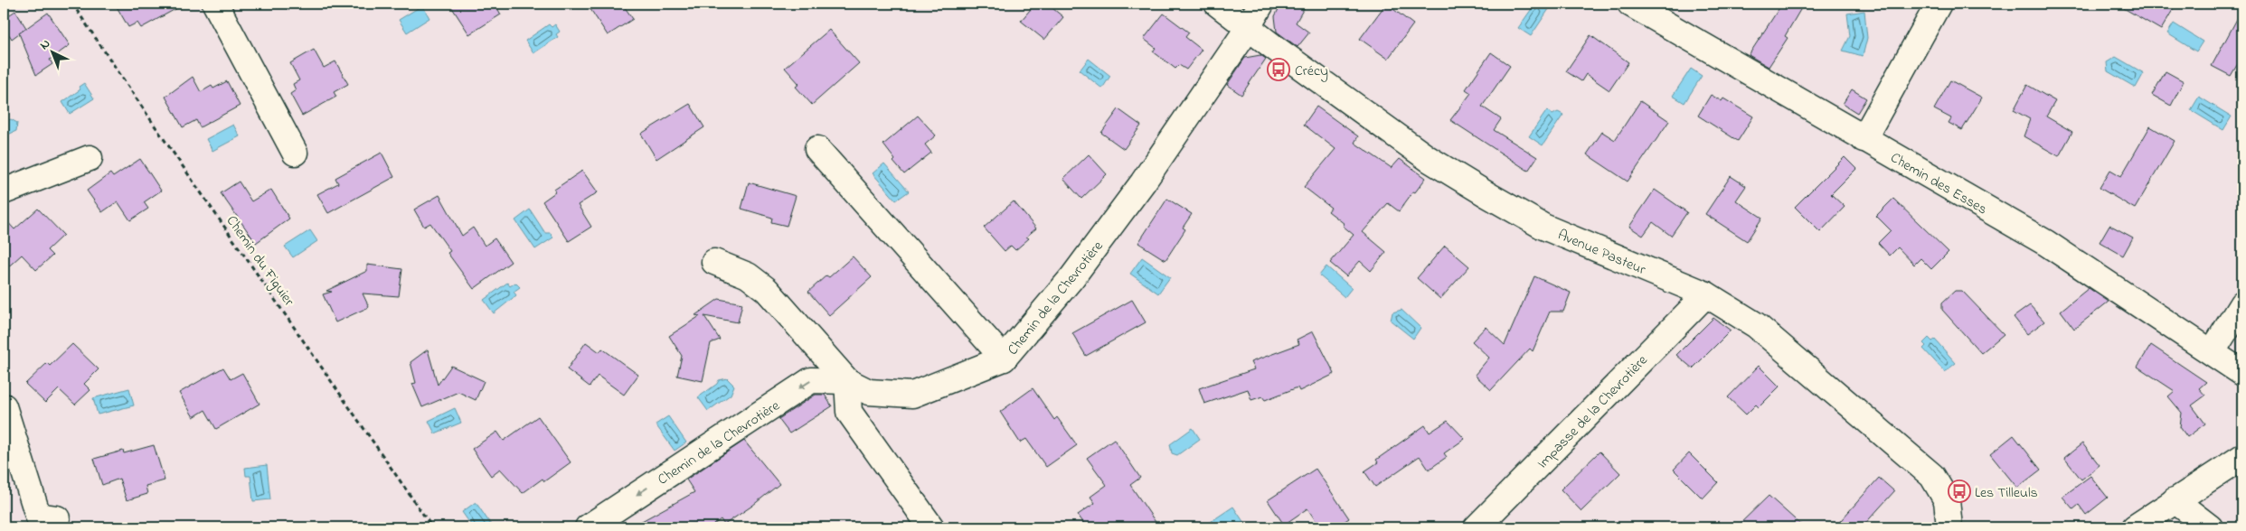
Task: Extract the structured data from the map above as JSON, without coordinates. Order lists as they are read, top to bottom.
{
  "streets": {
    "street": [
      "Chemin des Esses",
      "Avenue Pasteur",
      "Chemin de la Chevrotière",
      "Impasse de la Chevrotière"
    ],
    "path": ["Chemin du Figuier"]
  },
  "crossings": [
    ["Avenue Pasteur", "Chemin de la Chevrotière"],
    ["Avenue Pasteur", "Impasse de la Chevrotière"]
  ],
  "places": {
    "bus stop": ["Crécy", "Les Tilleuls"]
  },
  "north": "top left"
}
